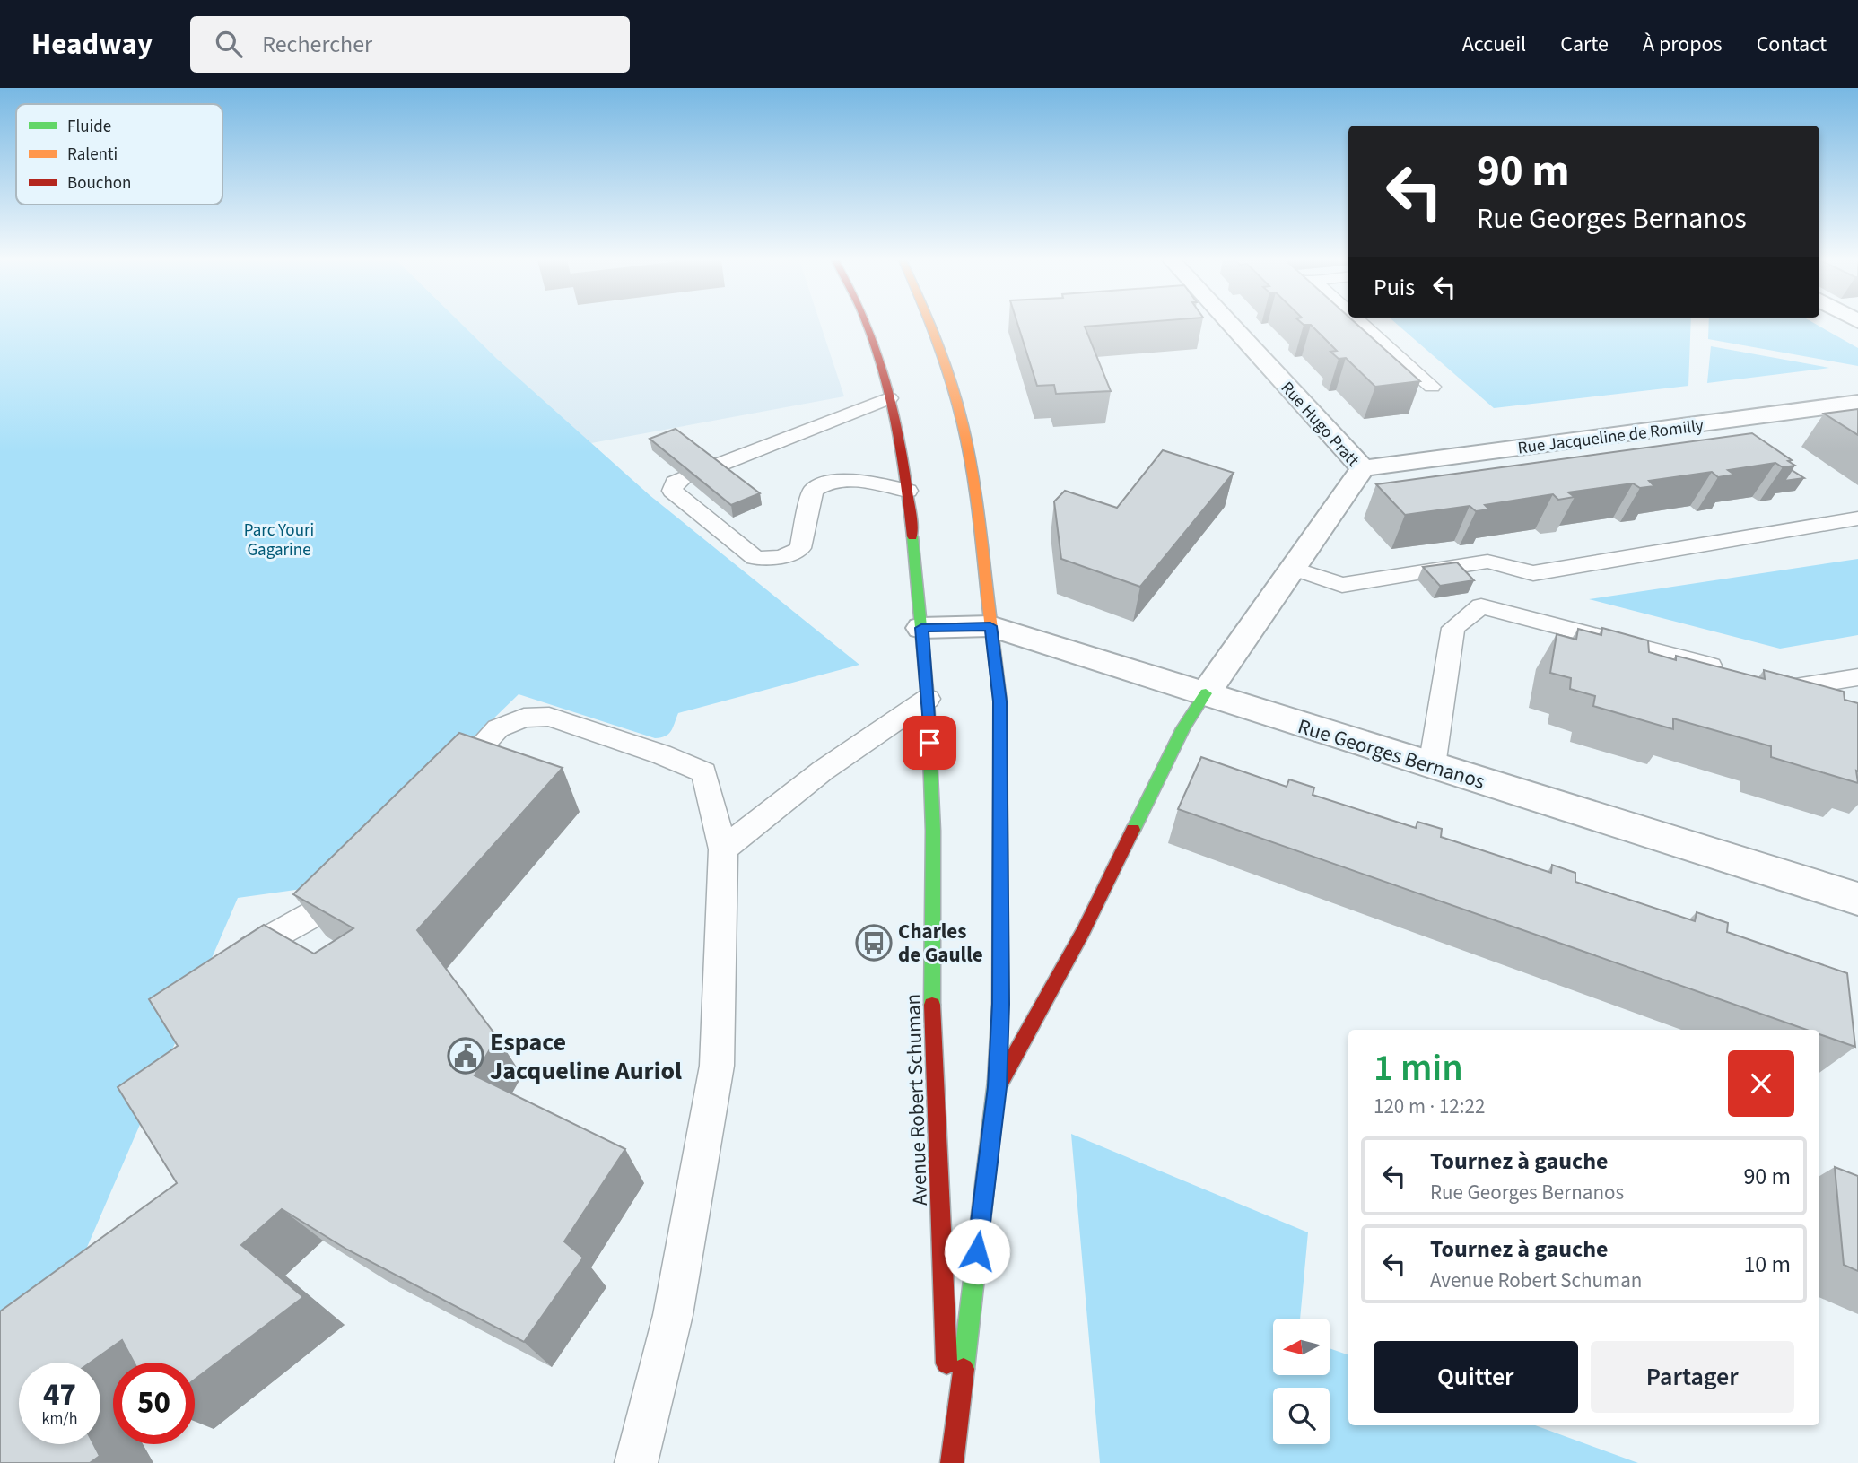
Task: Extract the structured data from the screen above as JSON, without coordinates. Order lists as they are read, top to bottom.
{
  "streets": {
    "main road": ["Avenue Robert Schuman"],
    "street": ["Rue Hugo Pratt", "Rue Jacqueline de Romilly", "Rue Georges Bernanos"]
  },
  "crossings": [
    ["Rue Hugo Pratt", "Rue Jacqueline de Romilly"],
    ["Rue Hugo Pratt", "Rue Georges Bernanos"],
    ["Rue Georges Bernanos", "Avenue Robert Schuman"]
  ],
  "parks": ["Parc Youri Gagarine"],
  "places": {
    "bus stop": ["Charles de Gaulle"],
    "public building": ["Espace Jacqueline Auriol"]
  },
  "legend": ["Fluide", "Ralenti", "Bouchon"],
  "north": "left",
  "page": {
    "header": "Headway",
    "search": "Rechercher",
    "nav": [
      "Accueil",
      "Carte",
      "À propos",
      "Contact"
    ],
    "turn": ["90 m", "Rue Georges Bernanos"],
    "then": "Puis",
    "heading": ["1 min", "120 m · 12:22"],
    "list": [
      {
        "name": "Tournez à gauche",
        "note": "Rue Georges Bernanos",
        "value": "90 m"
      },
      {
        "name": "Tournez à gauche",
        "note": "Avenue Robert Schuman",
        "value": "10 m"
      }
    ],
    "buttons": ["Quitter", "Partager"],
    "speed": "47 km/h",
    "limit": "50"
  }
}
